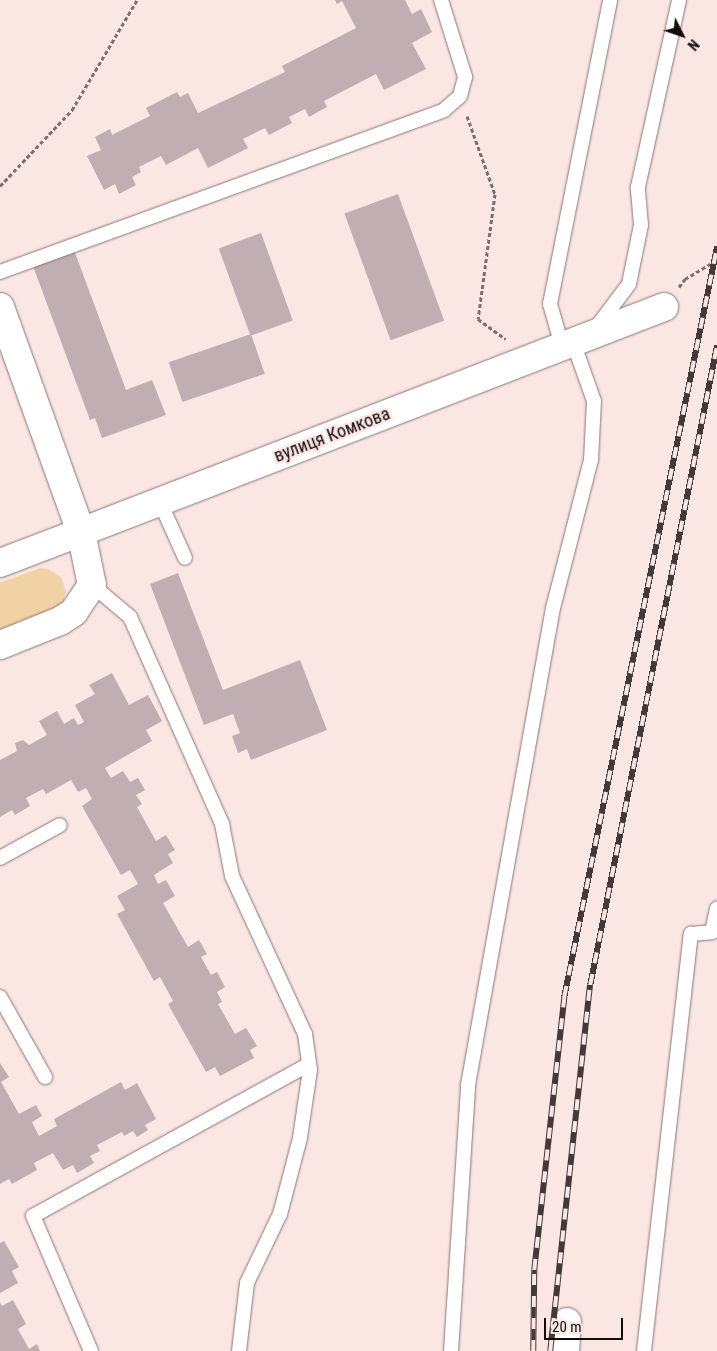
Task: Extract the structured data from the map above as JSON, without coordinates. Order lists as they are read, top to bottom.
{
  "streets": {
    "street": ["вулиця Комкова"]
  },
  "scale_bar": "20 m",
  "north": "bottom right"
}
